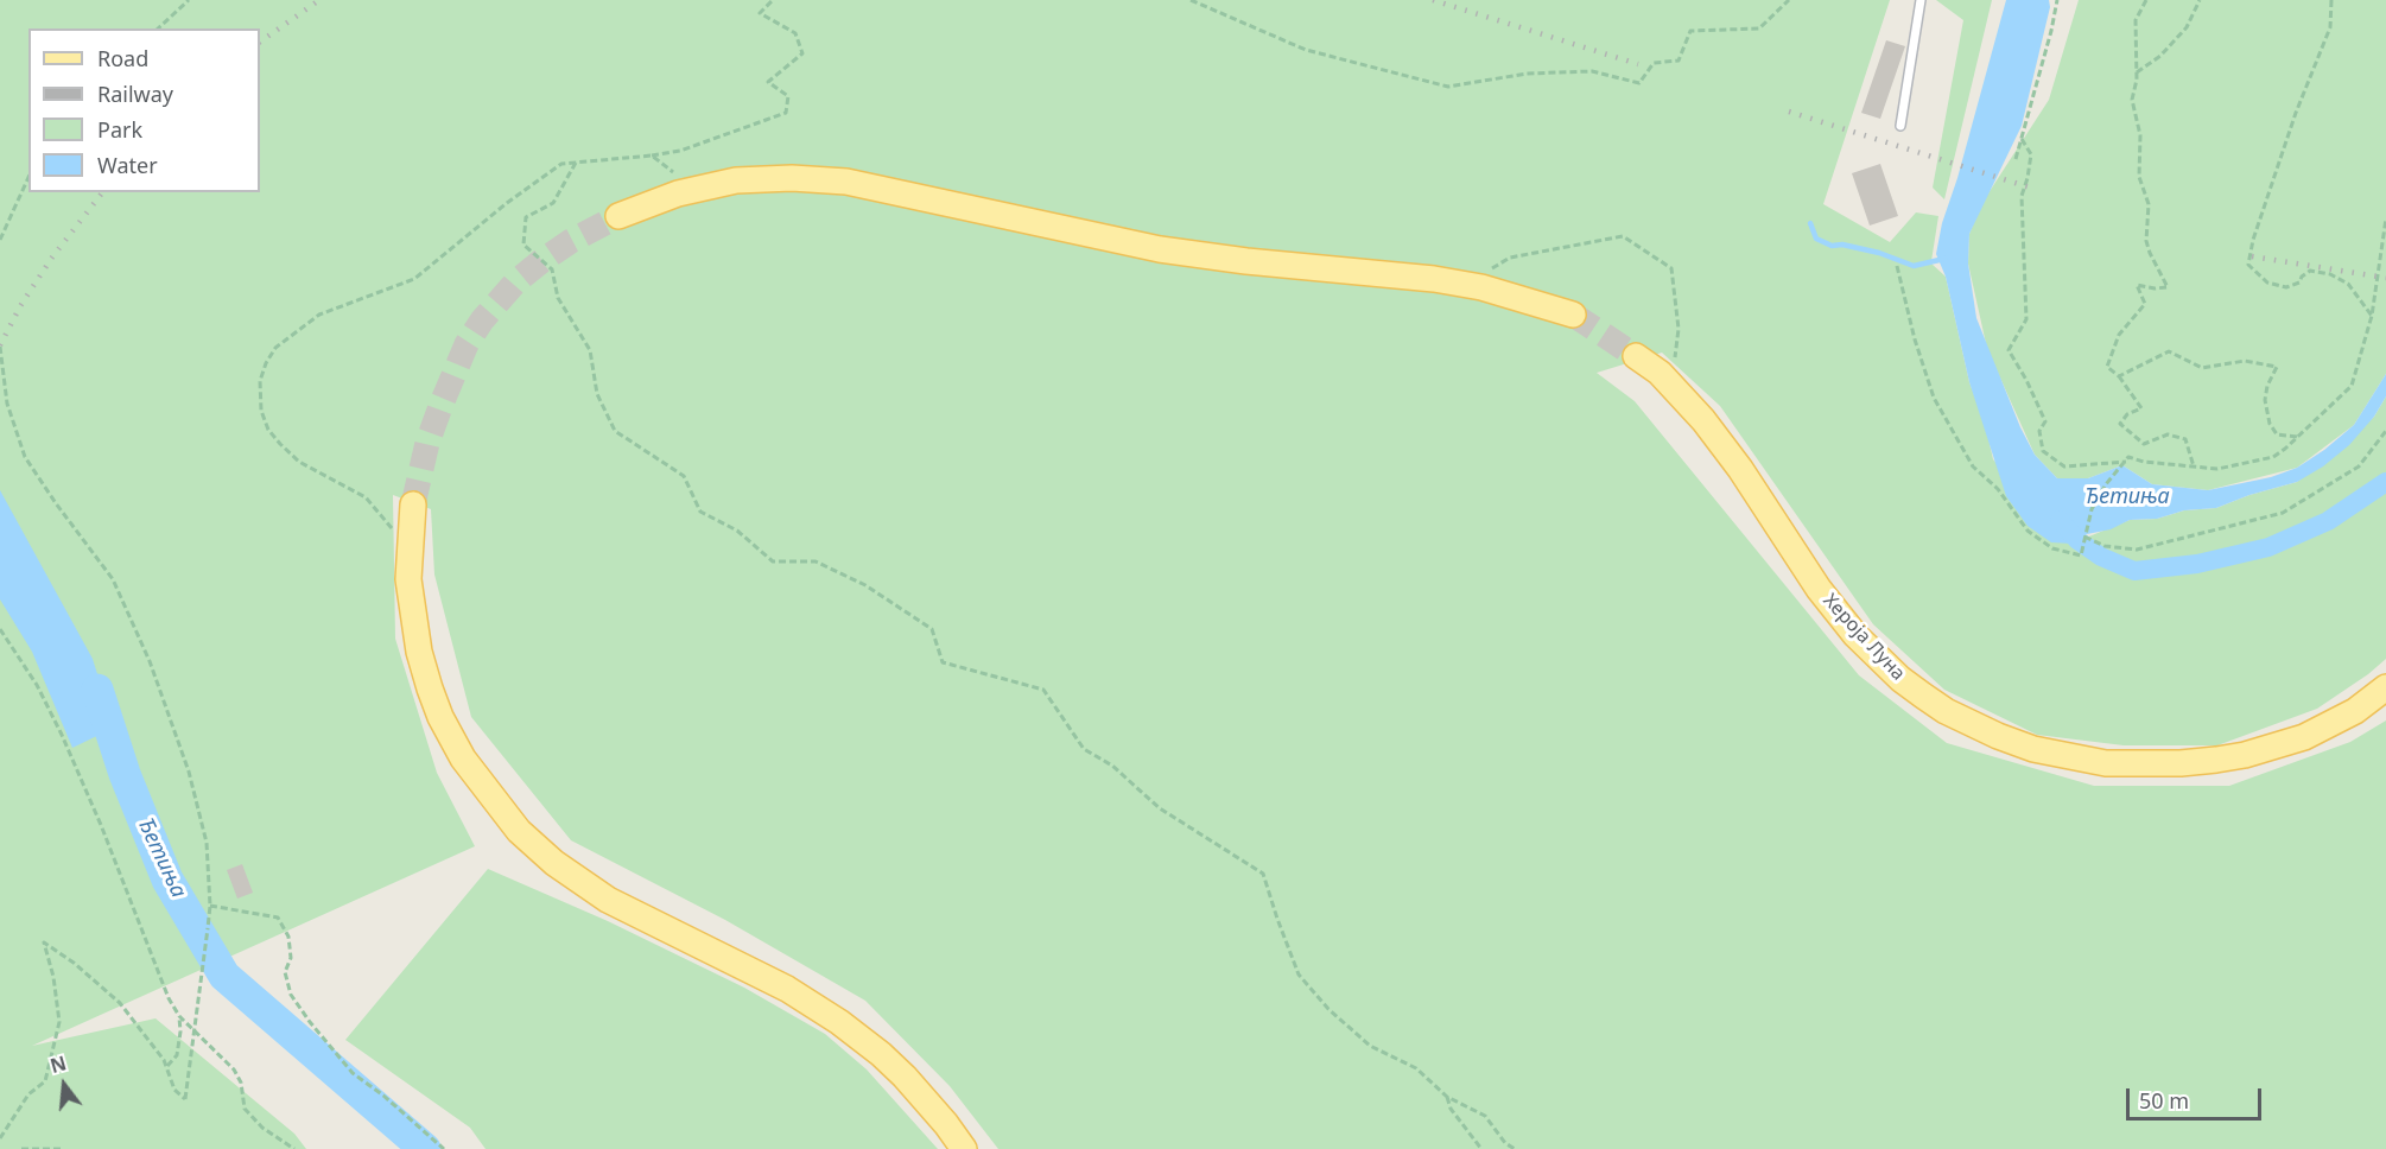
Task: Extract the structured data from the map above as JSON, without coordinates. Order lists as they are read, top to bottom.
{
  "streets": {
    "main road": ["Хероја Луна"]
  },
  "water": ["Ђетиња"],
  "legend": [
    "Road",
    "Railway",
    "Park",
    "Water"
  ],
  "scale_bar": "50 m",
  "north": "top"
}
